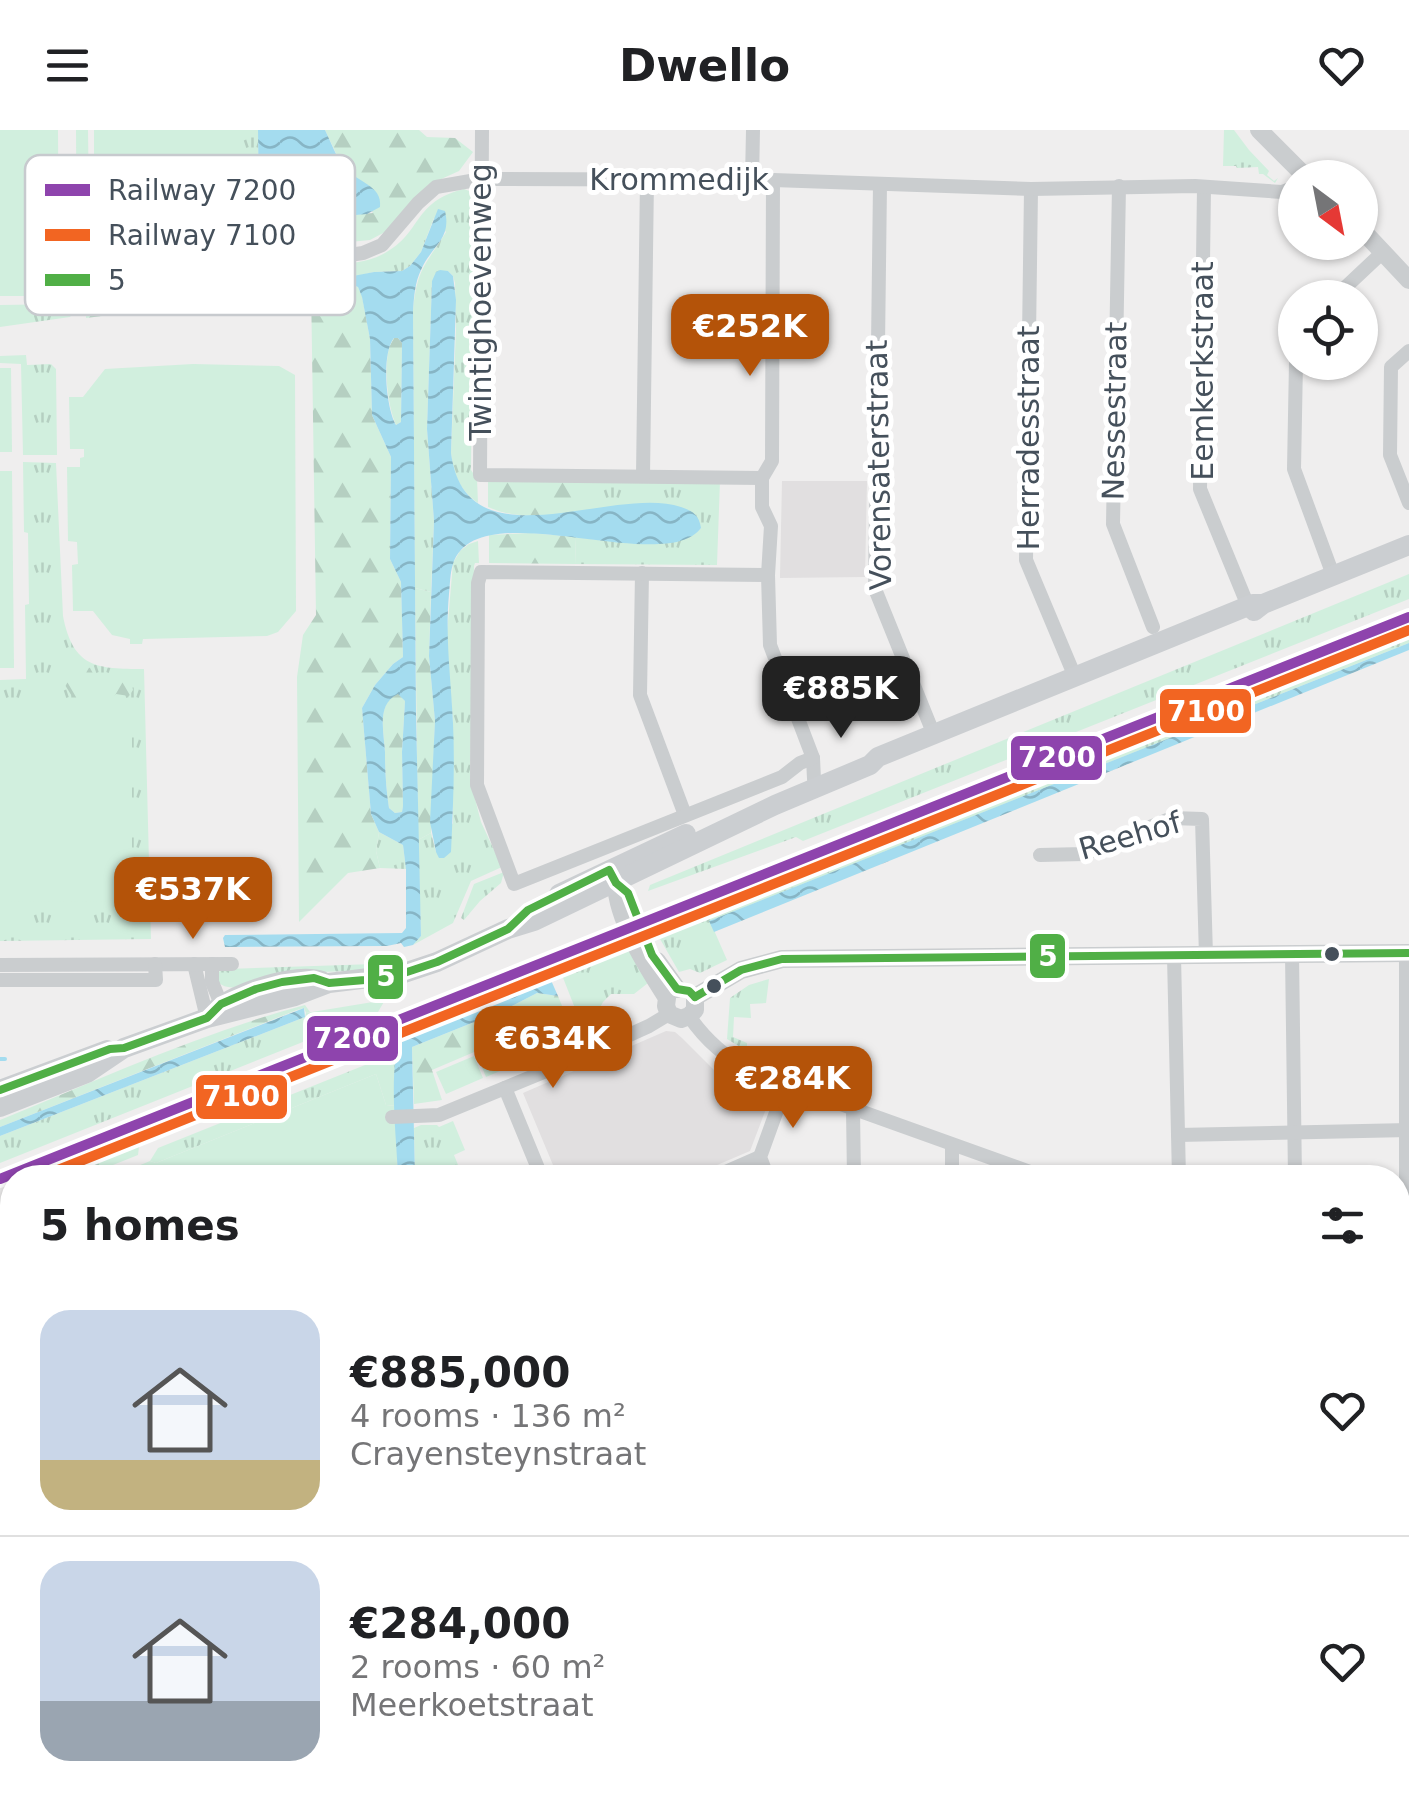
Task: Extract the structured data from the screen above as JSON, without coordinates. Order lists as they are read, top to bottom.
{
  "streets": {
    "street": [
      "Krommedijk",
      "Twintighoevenweg",
      "Eemkerkstraat",
      "Nessestraat",
      "Herradesstraat",
      "Vorensaterstraat",
      "Reehof"
    ]
  },
  "crossings": [
    ["Krommedijk", "Twintighoevenweg"],
    ["Krommedijk", "Eemkerkstraat"],
    ["Krommedijk", "Nessestraat"],
    ["Krommedijk", "Herradesstraat"],
    ["Krommedijk", "Vorensaterstraat"]
  ],
  "lines": ["rail line 7200", "rail line 7100", "transit line 5"],
  "legend": ["Railway 7200", "Railway 7100", "5"],
  "north": "bottom right",
  "page": {
    "header": "Dwello",
    "price": [
      "€252K",
      "€885K",
      "€537K",
      "€634K",
      "€284K"
    ],
    "heading": "5 homes",
    "list": [
      {
        "name": "€885,000",
        "note": "4 rooms · 136 m² · Crayensteynstraat"
      },
      {
        "name": "€284,000",
        "note": "2 rooms · 60 m² · Meerkoetstraat"
      }
    ]
  }
}
